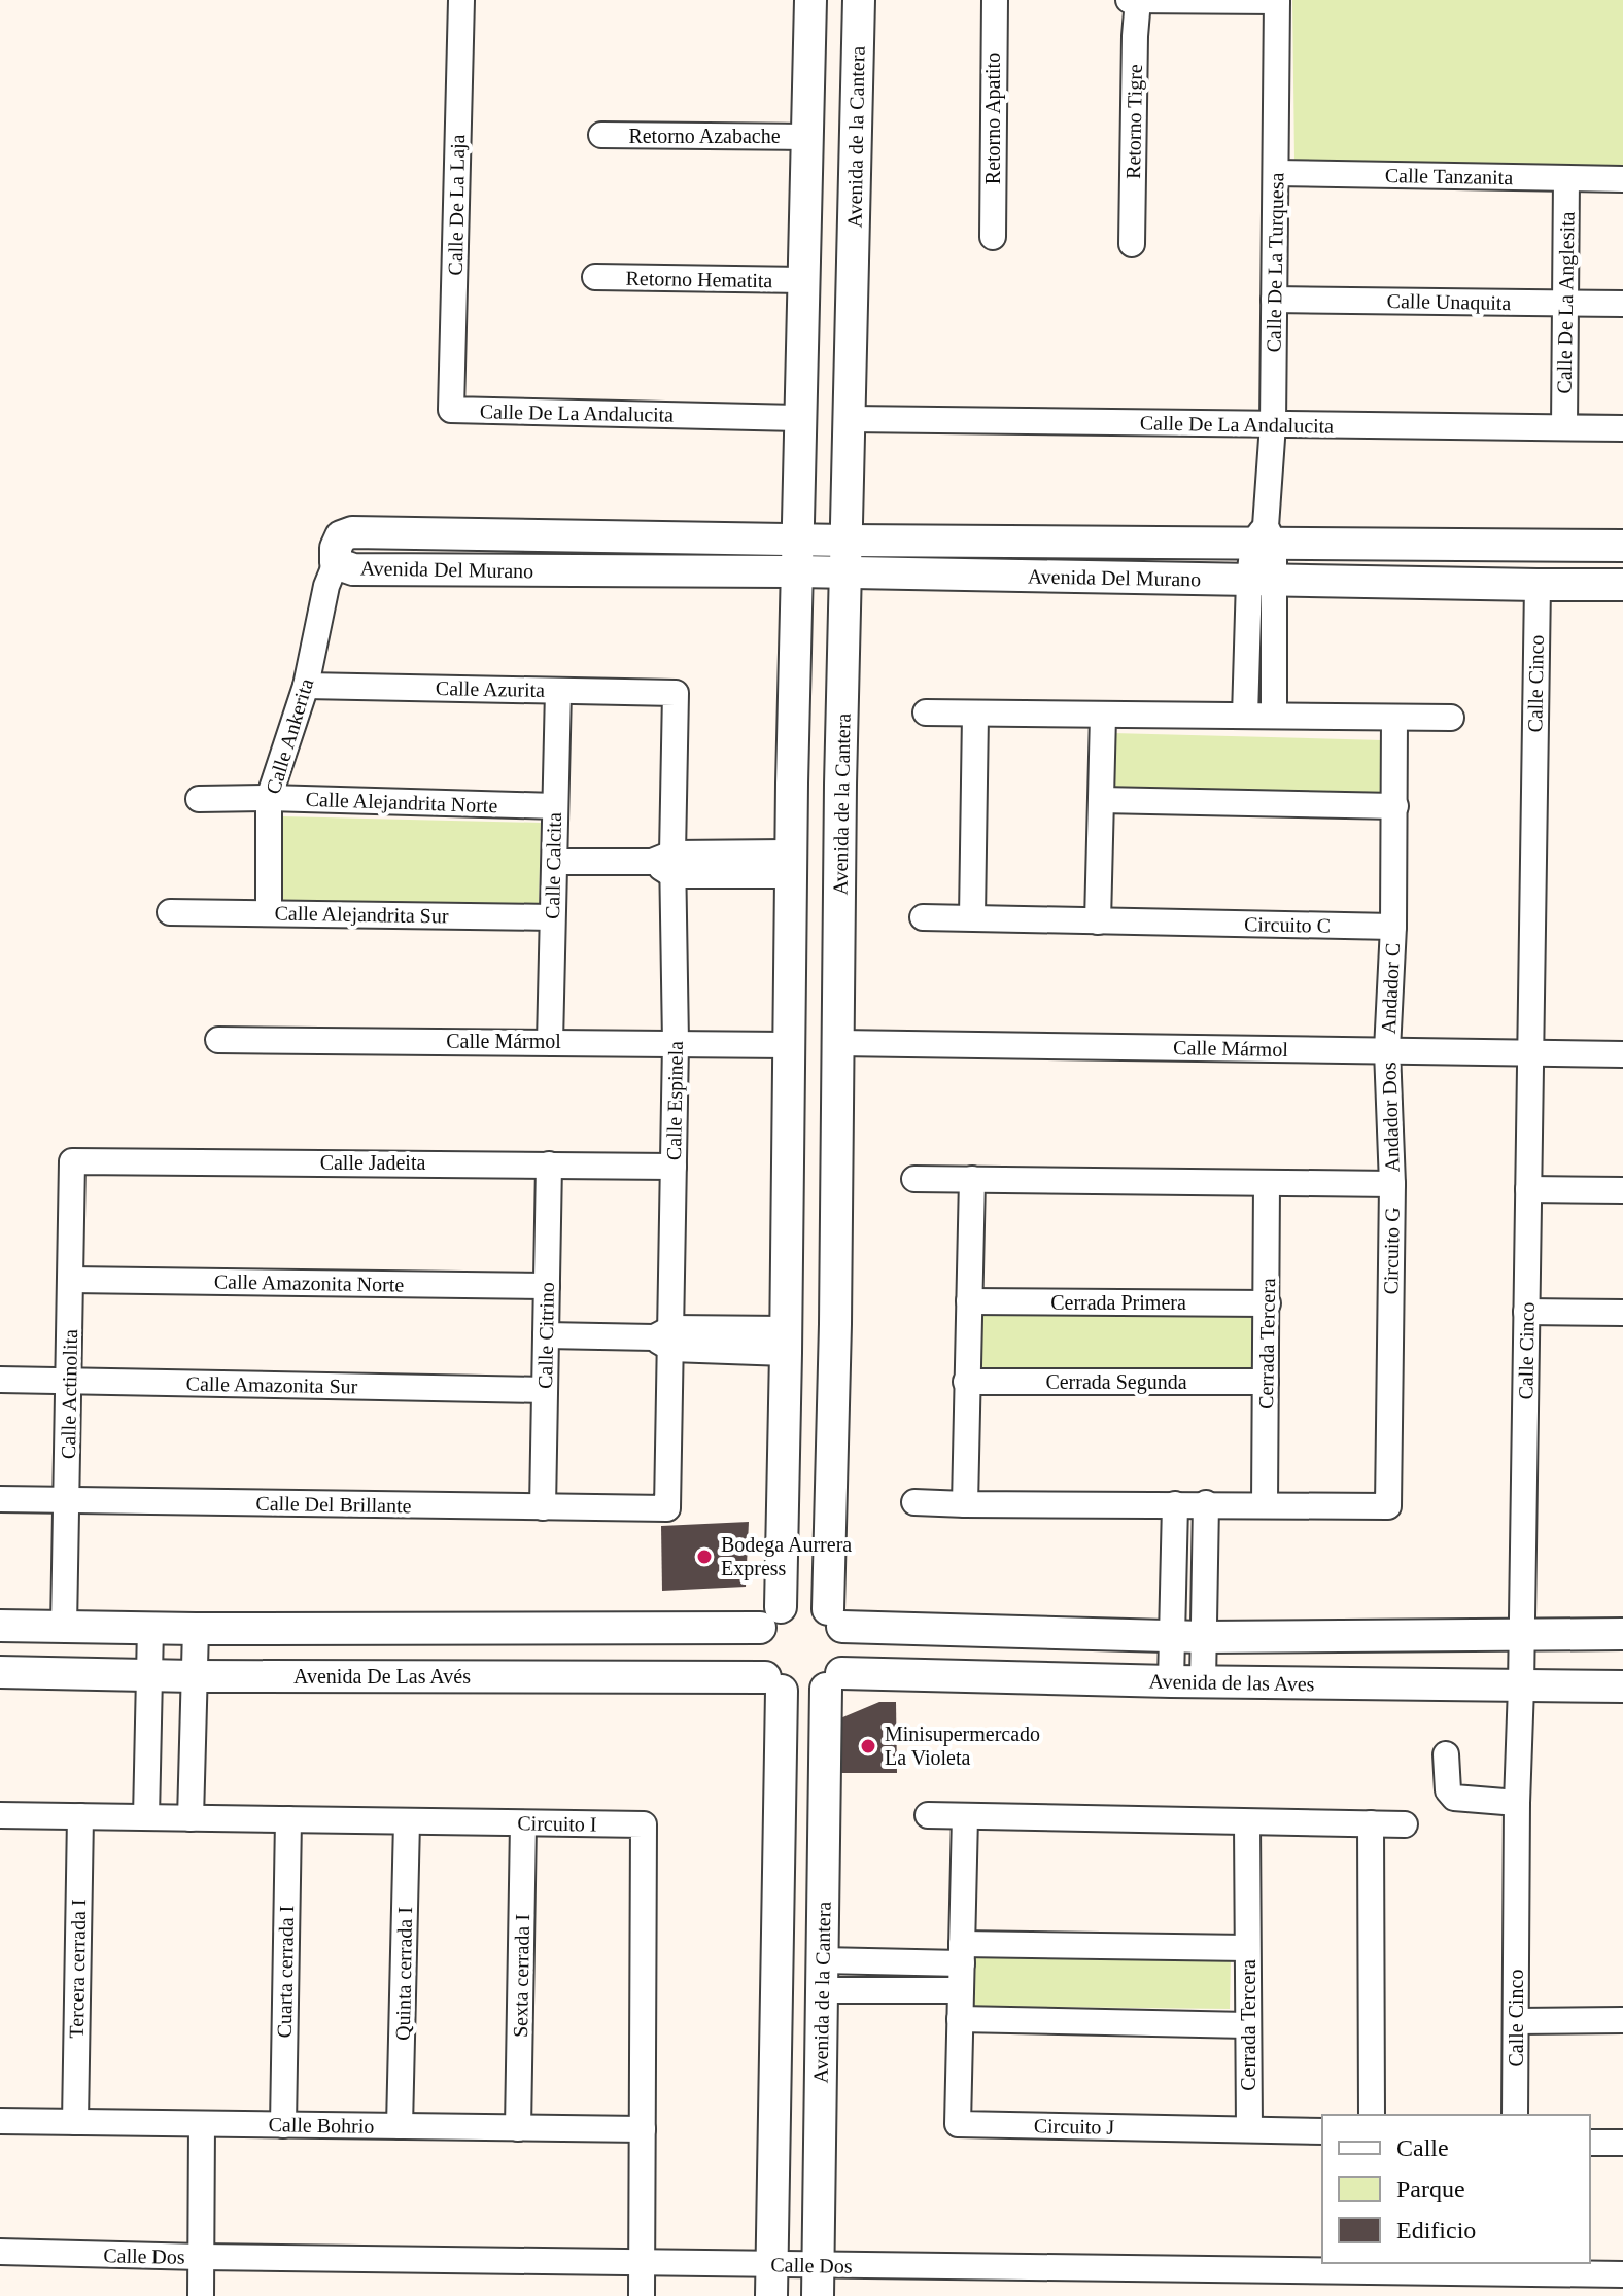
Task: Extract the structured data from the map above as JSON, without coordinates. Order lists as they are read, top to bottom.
{
  "streets": {
    "street": [
      "Retorno Apatito",
      "Retorno Tigre",
      "Retorno Azabache",
      "Avenida de la Cantera",
      "Calle Tanzanita",
      "Calle De La Laja",
      "Calle De La Turquesa",
      "Retorno Hematita",
      "Calle Unaquita",
      "Calle De La Anglesita",
      "Calle De La Andalucita",
      "Avenida Del Murano",
      "Calle Cinco",
      "Calle Azurita",
      "Calle Ankerita",
      "Calle Alejandrita Norte",
      "Calle Calcita",
      "Calle Alejandrita Sur",
      "Circuito C",
      "Andador C",
      "Calle Mármol",
      "Calle Espinela",
      "Andador Dos",
      "Calle Jadeita",
      "Circuito G",
      "Calle Amazonita Norte",
      "Cerrada Primera",
      "Calle Citrino",
      "Cerrada Tercera",
      "Cerrada Segunda",
      "Calle Amazonita Sur",
      "Calle Actinolita",
      "Calle Del Brillante",
      "Avenida De Las Avés",
      "Avenida de las Aves",
      "Circuito I",
      "Tercera cerrada I",
      "Cuarta cerrada I",
      "Quinta cerrada I",
      "Sexta cerrada I",
      "Calle Bohrio",
      "Circuito J",
      "Calle Dos"
    ]
  },
  "crossings": [
    ["Avenida de la Cantera", "Calle De La Andalucita"],
    ["Avenida de la Cantera", "Avenida Del Murano"],
    ["Avenida de la Cantera", "Calle Mármol"],
    ["Avenida de la Cantera", "Avenida De Las Avés"],
    ["Avenida de la Cantera", "Avenida de las Aves"],
    ["Avenida de la Cantera", "Calle Dos"],
    ["Calle Tanzanita", "Calle De La Turquesa"],
    ["Calle Tanzanita", "Calle De La Anglesita"],
    ["Calle De La Laja", "Calle De La Andalucita"],
    ["Calle De La Turquesa", "Calle Unaquita"],
    ["Calle De La Turquesa", "Calle De La Andalucita"],
    ["Calle De La Turquesa", "Avenida Del Murano"],
    ["Calle Unaquita", "Calle De La Anglesita"],
    ["Calle De La Anglesita", "Calle De La Andalucita"],
    ["Avenida Del Murano", "Calle Cinco"],
    ["Avenida Del Murano", "Calle Ankerita"],
    ["Calle Cinco", "Calle Mármol"],
    ["Calle Cinco", "Avenida de las Aves"],
    ["Calle Azurita", "Calle Ankerita"],
    ["Calle Azurita", "Calle Calcita"],
    ["Calle Azurita", "Calle Espinela"],
    ["Calle Ankerita", "Calle Alejandrita Norte"],
    ["Calle Ankerita", "Calle Alejandrita Sur"],
    ["Calle Alejandrita Norte", "Calle Calcita"],
    ["Calle Calcita", "Calle Alejandrita Sur"],
    ["Calle Calcita", "Calle Mármol"],
    ["Circuito C", "Andador C"],
    ["Andador C", "Calle Mármol"],
    ["Andador C", "Andador Dos"],
    ["Calle Mármol", "Calle Espinela"],
    ["Calle Mármol", "Andador Dos"],
    ["Calle Espinela", "Calle Jadeita"],
    ["Calle Espinela", "Calle Del Brillante"],
    ["Andador Dos", "Circuito G"],
    ["Calle Jadeita", "Calle Citrino"],
    ["Calle Jadeita", "Calle Actinolita"],
    ["Circuito G", "Cerrada Tercera"],
    ["Calle Amazonita Norte", "Calle Citrino"],
    ["Calle Amazonita Norte", "Calle Actinolita"],
    ["Cerrada Primera", "Cerrada Tercera"],
    ["Calle Citrino", "Calle Amazonita Sur"],
    ["Calle Citrino", "Calle Del Brillante"],
    ["Cerrada Tercera", "Cerrada Segunda"],
    ["Cerrada Tercera", "Circuito J"],
    ["Calle Amazonita Sur", "Calle Actinolita"],
    ["Calle Actinolita", "Calle Del Brillante"],
    ["Avenida De Las Avés", "Avenida de las Aves"],
    ["Circuito I", "Tercera cerrada I"],
    ["Circuito I", "Cuarta cerrada I"],
    ["Circuito I", "Quinta cerrada I"],
    ["Circuito I", "Sexta cerrada I"],
    ["Circuito I", "Calle Bohrio"],
    ["Circuito I", "Calle Dos"],
    ["Tercera cerrada I", "Calle Bohrio"],
    ["Cuarta cerrada I", "Calle Bohrio"],
    ["Quinta cerrada I", "Calle Bohrio"],
    ["Sexta cerrada I", "Calle Bohrio"]
  ],
  "places": ["Bodega Aurrera Express", "Minisupermercado La Violeta"],
  "legend": ["Calle", "Parque", "Edificio"]
}
